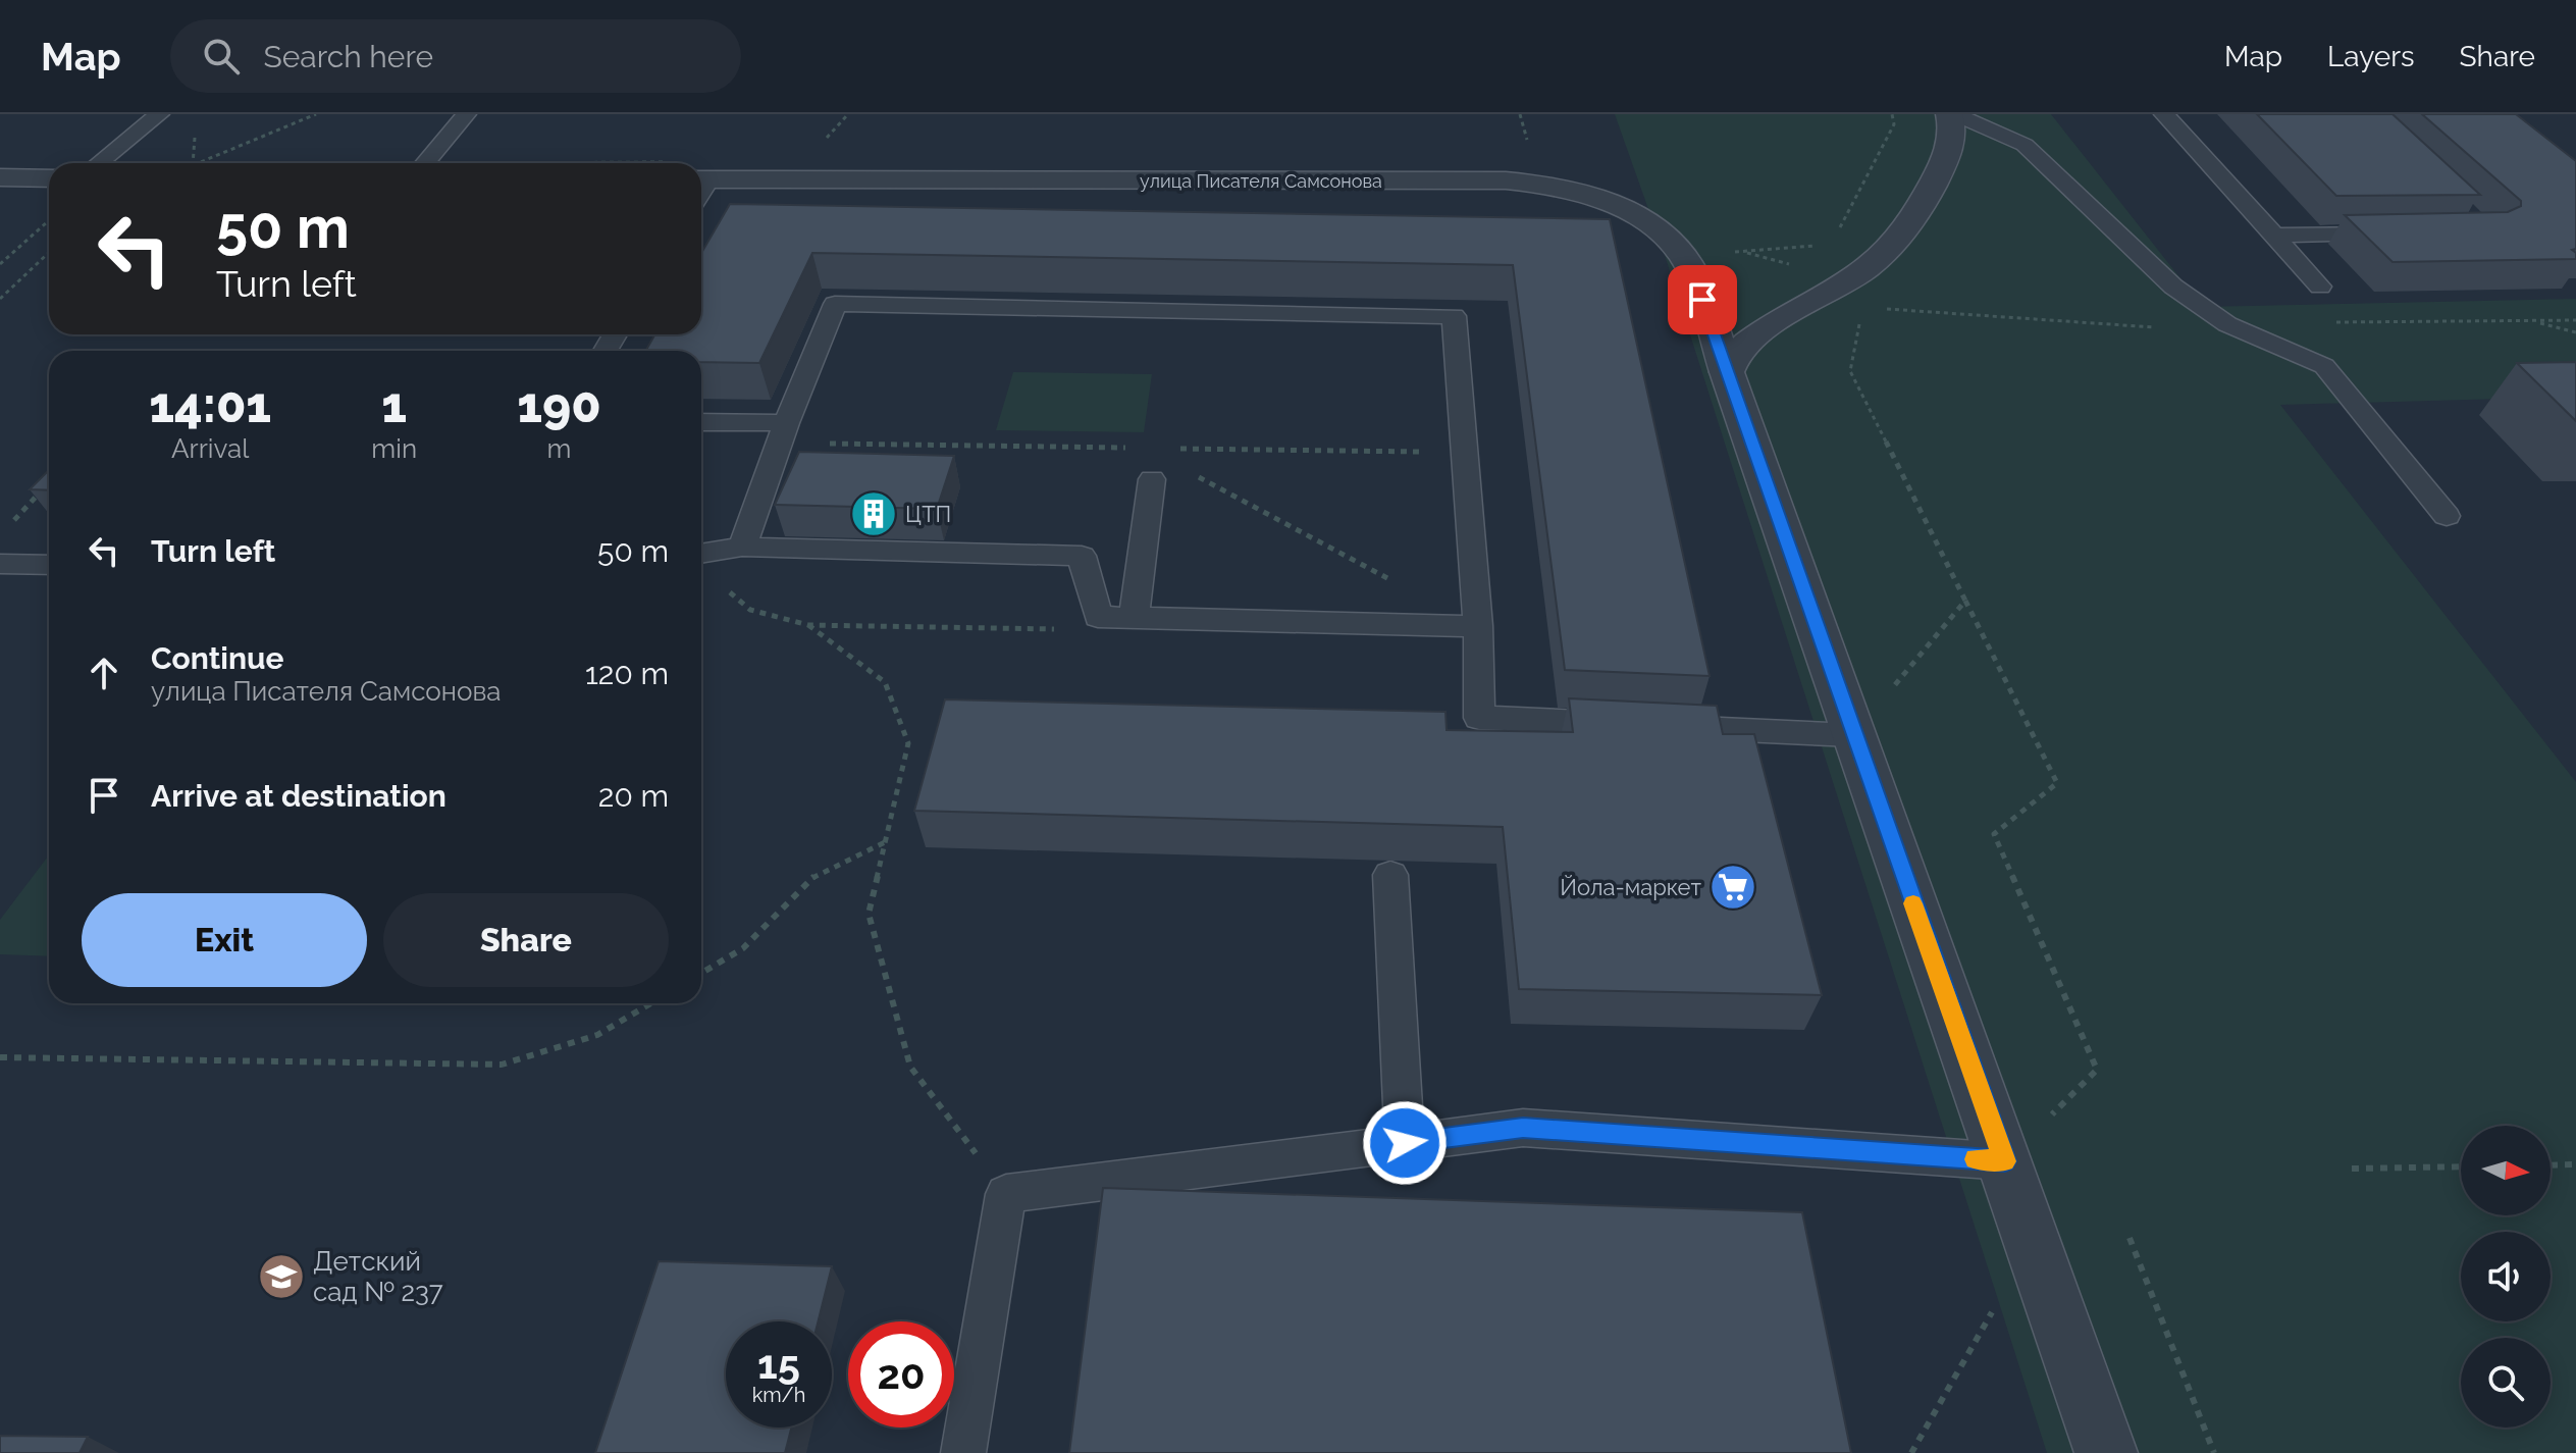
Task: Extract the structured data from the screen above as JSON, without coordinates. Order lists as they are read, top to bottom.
{
  "streets": {
    "street": ["улица Писателя Самсонова"]
  },
  "places": {
    "building": ["ЦТП"],
    "supermarket": ["Йола-маркет"],
    "school or university": ["Детский сад № 237"]
  },
  "north": "right",
  "page": {
    "header": "Map",
    "search": "Search here",
    "nav": ["Map", "Layers", "Share"],
    "turn": ["50 m", "Turn left"],
    "eta": [
      "14:01",
      "Arrival",
      "1",
      "min",
      "190",
      "m"
    ],
    "list": [
      {
        "name": "Turn left",
        "value": "50 m"
      },
      {
        "name": "Continue",
        "note": "улица Писателя Самсонова",
        "value": "120 m"
      },
      {
        "name": "Arrive at destination",
        "value": "20 m"
      }
    ],
    "buttons": ["Exit", "Share"],
    "speed": "15 km/h",
    "limit": "20"
  }
}
